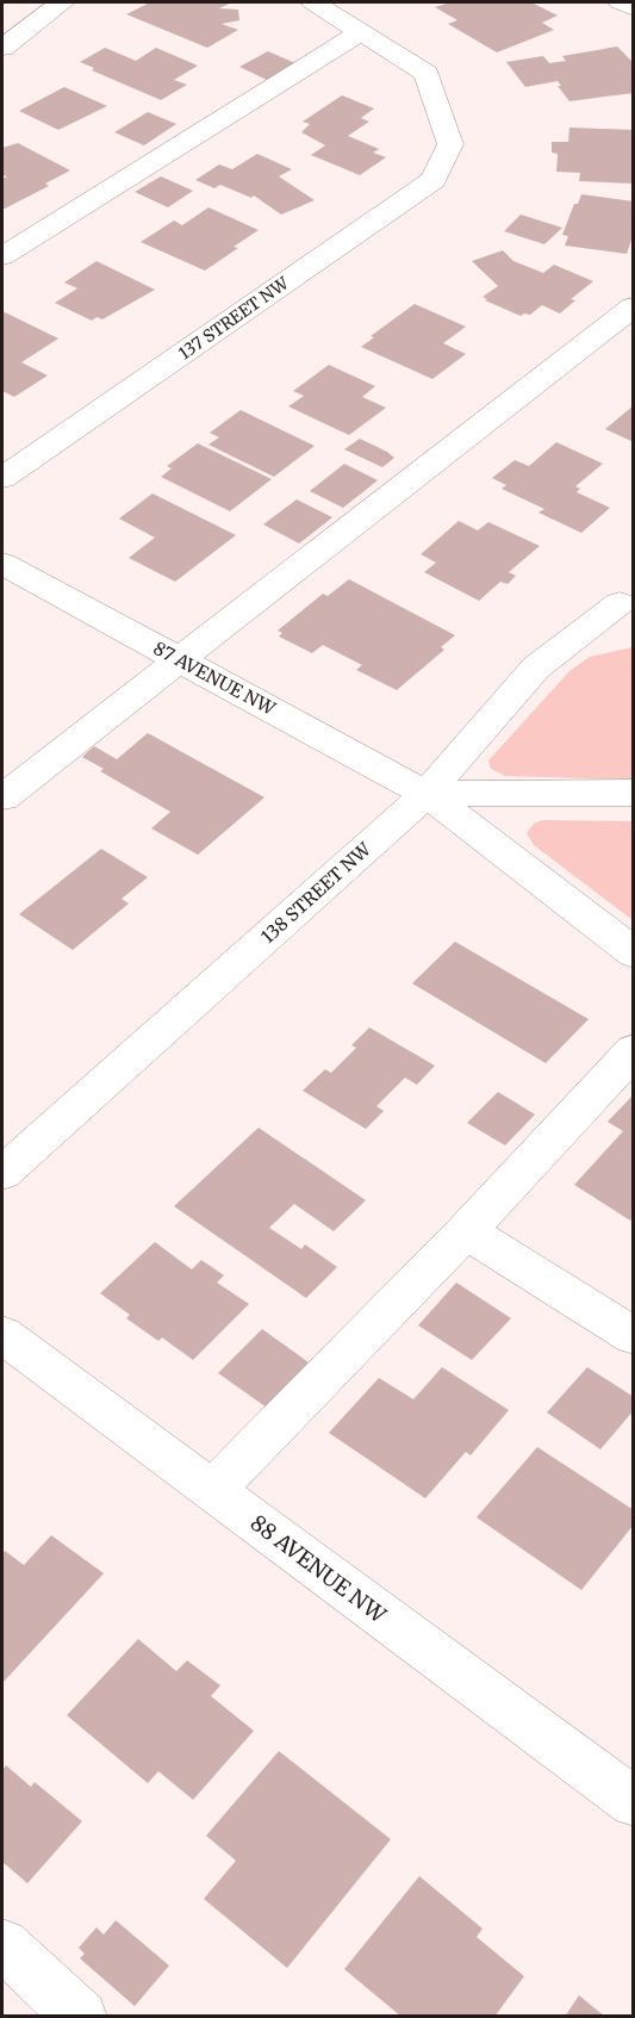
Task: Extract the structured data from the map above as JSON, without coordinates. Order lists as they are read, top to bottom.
{
  "streets": {
    "street": [
      "137 STREET NW",
      "87 AVENUE NW",
      "138 STREET NW",
      "88 AVENUE NW"
    ]
  },
  "crossings": [
    ["87 AVENUE NW", "138 STREET NW"]
  ]
}
